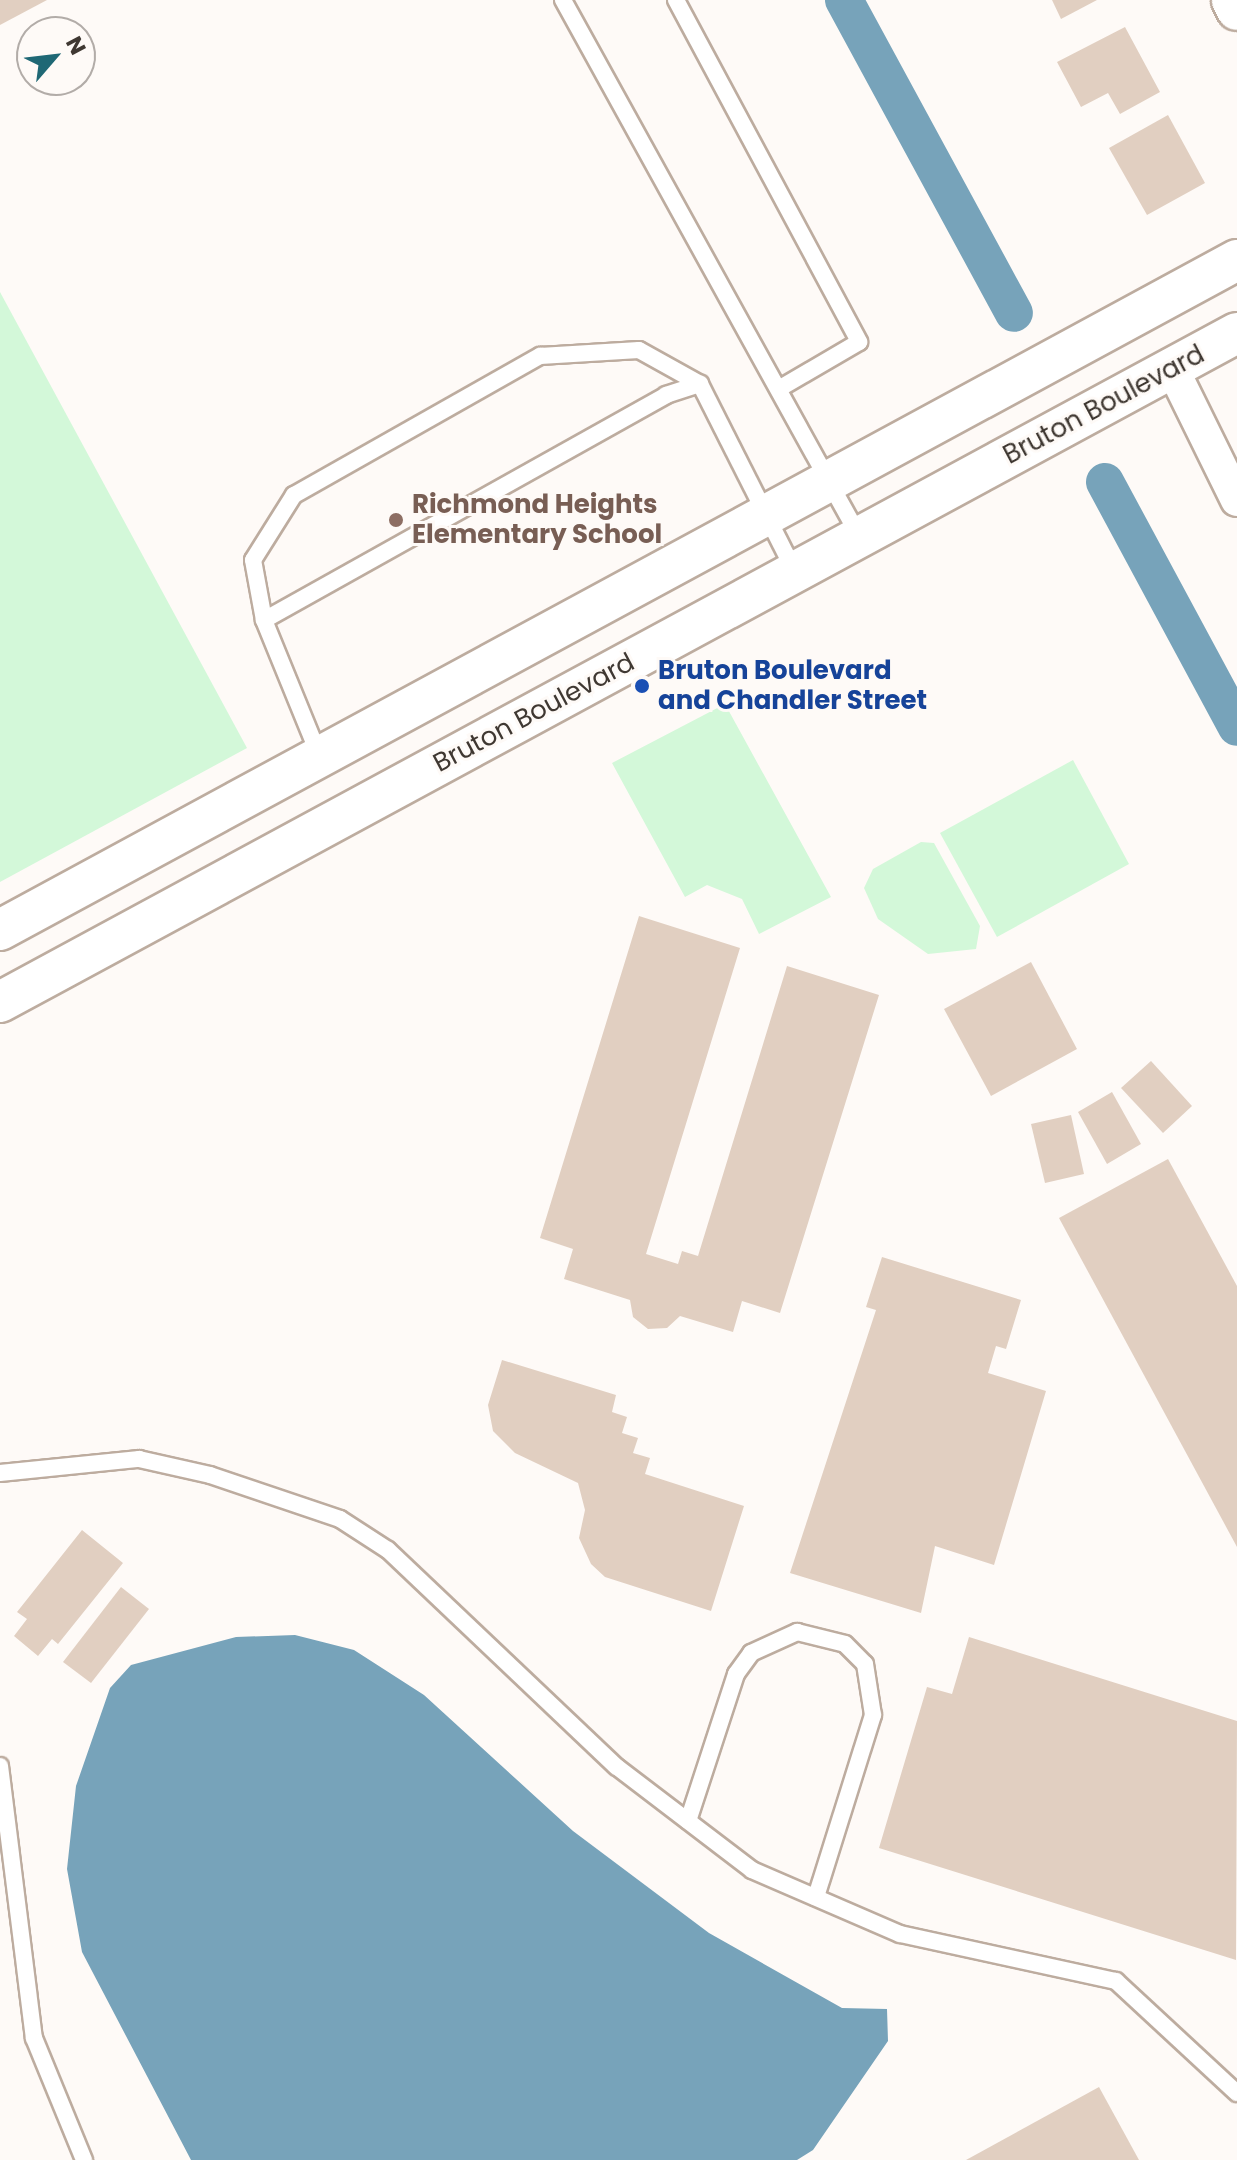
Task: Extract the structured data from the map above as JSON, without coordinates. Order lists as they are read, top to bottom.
{
  "streets": {
    "street": ["Bruton Boulevard"]
  },
  "places": ["Richmond Heights Elementary School", "Bruton Boulevard and Chandler Street"],
  "north": "top right"
}
